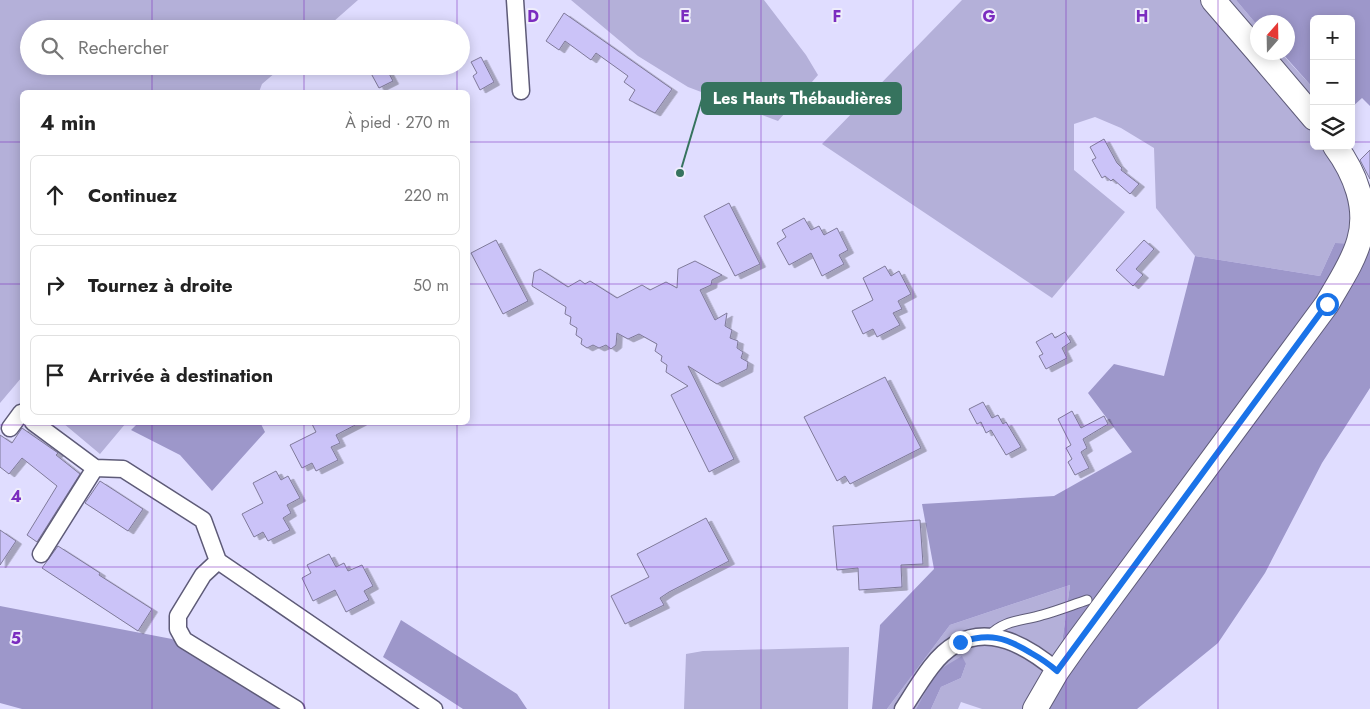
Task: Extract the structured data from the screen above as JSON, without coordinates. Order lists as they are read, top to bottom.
{
  "places": ["Les Hauts Thébaudières"],
  "north": "top",
  "page": {
    "map_buttons": ["+", "−"],
    "search": "Rechercher",
    "heading": ["4 min", "À pied · 270 m"],
    "list": [
      ["Continuez", "220 m"],
      ["Tournez à droite", "50 m"],
      "Arrivée à destination"
    ]
  },
  "grid": {
    "columns": [
      "D",
      "E",
      "F",
      "G",
      "H"
    ],
    "rows": ["4", "5"]
  }
}
